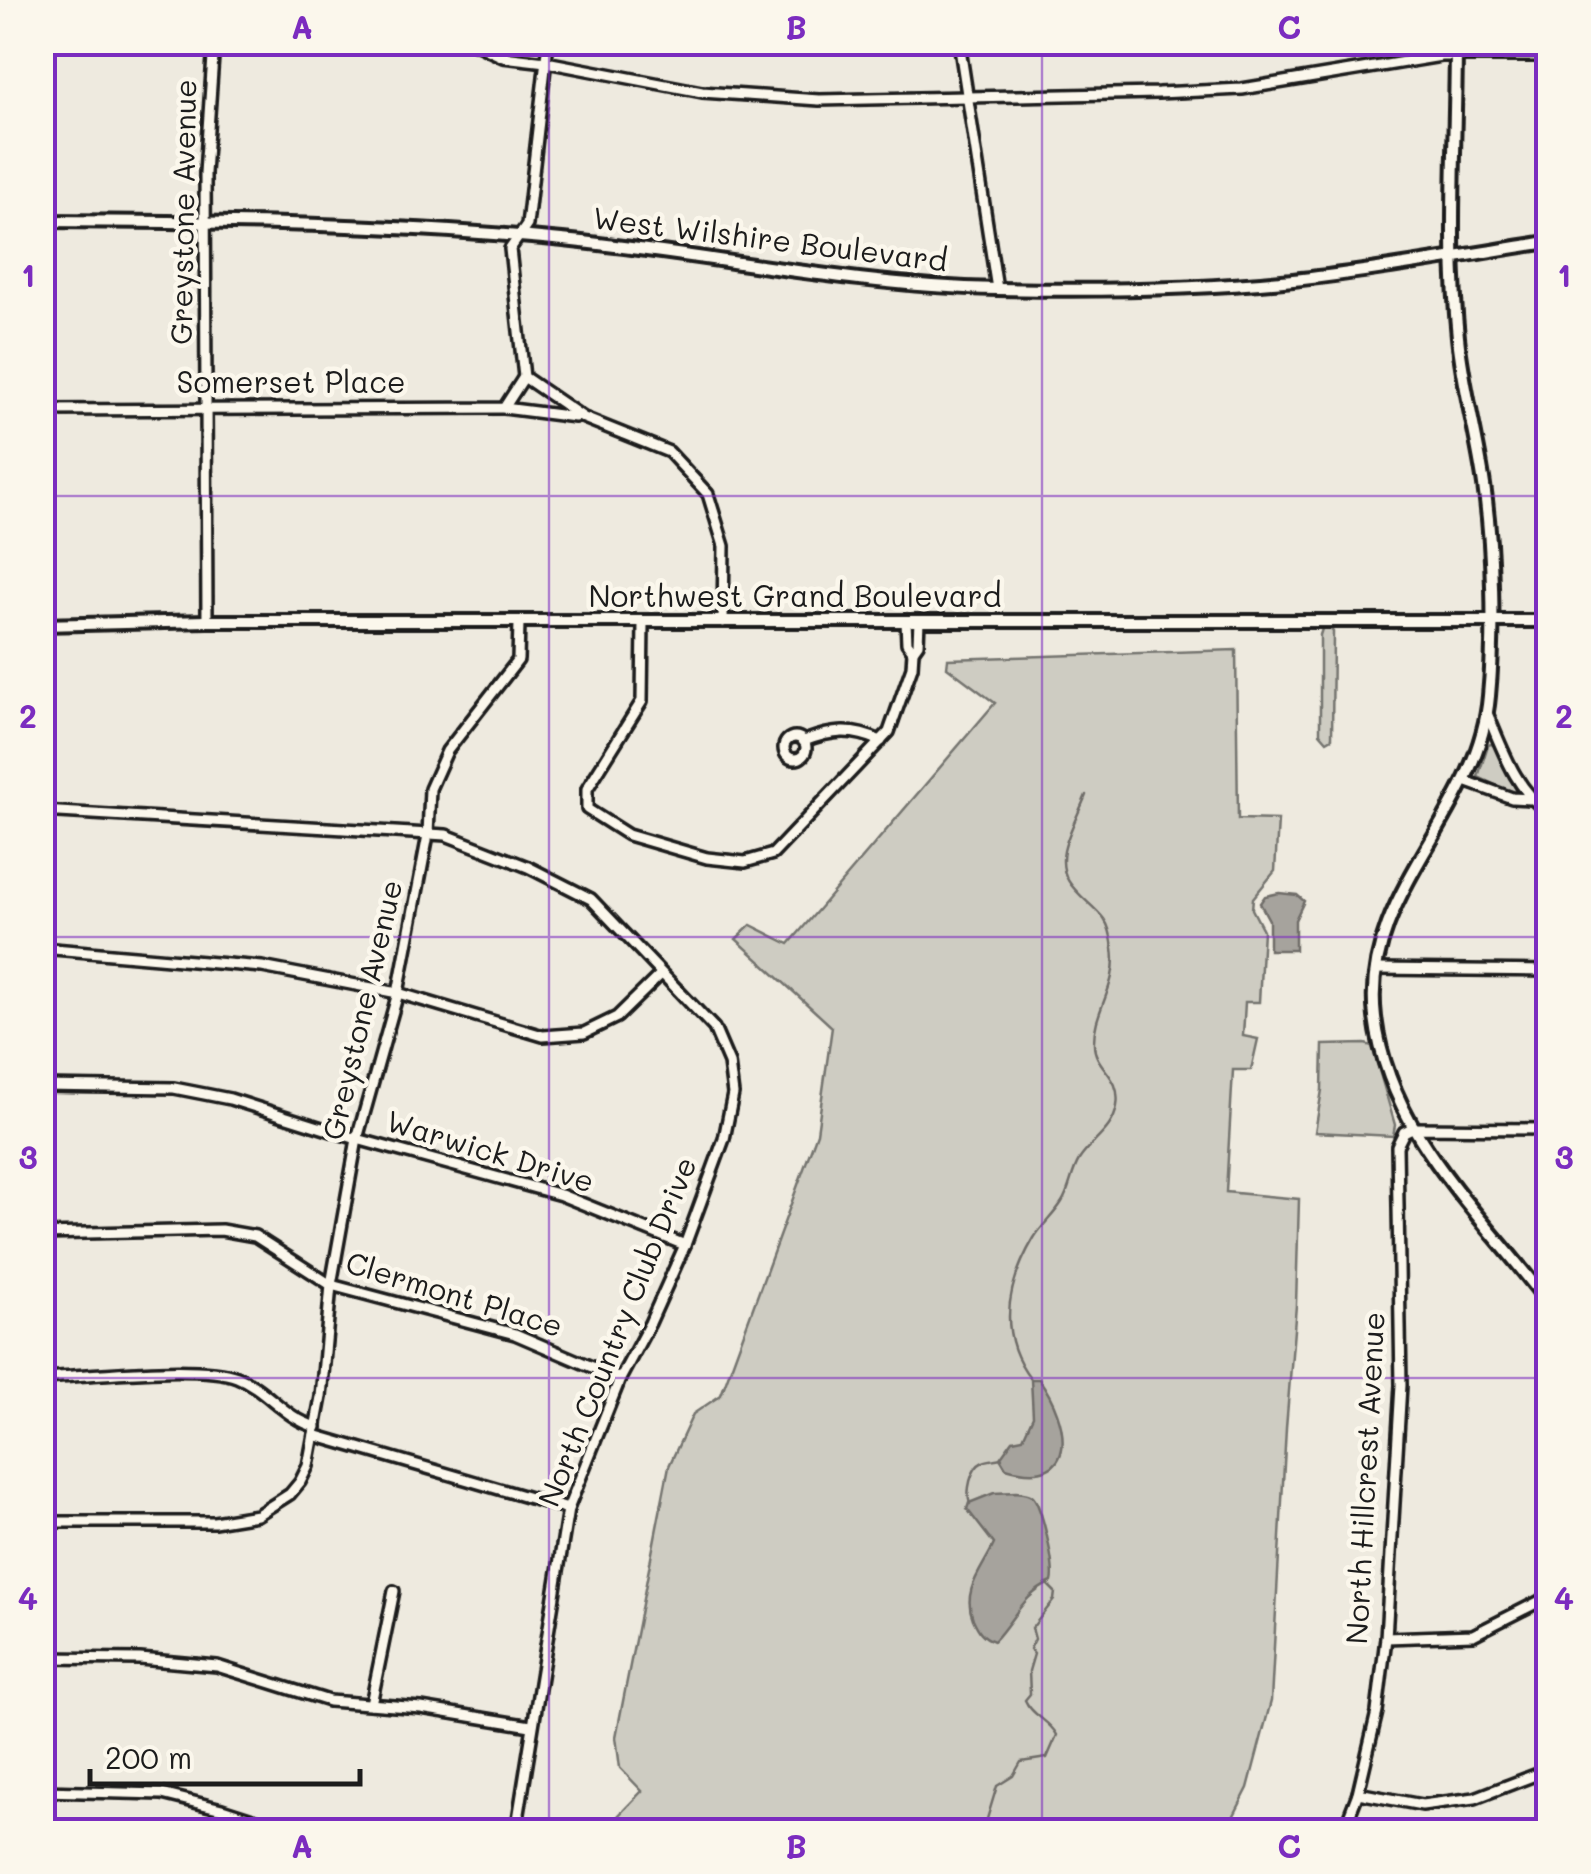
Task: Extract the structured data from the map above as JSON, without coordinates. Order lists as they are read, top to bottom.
{
  "streets": {
    "street": [
      "Greystone Avenue",
      "West Wilshire Boulevard",
      "Somerset Place",
      "Northwest Grand Boulevard",
      "Warwick Drive",
      "Clermont Place",
      "North Country Club Drive",
      "North Hillcrest Avenue"
    ]
  },
  "crossings": [
    ["Greystone Avenue", "West Wilshire Boulevard"],
    ["Greystone Avenue", "Somerset Place"],
    ["Greystone Avenue", "Northwest Grand Boulevard"],
    ["Greystone Avenue", "Warwick Drive"],
    ["Greystone Avenue", "Clermont Place"],
    ["Greystone Avenue", "North Country Club Drive"],
    ["Warwick Drive", "North Country Club Drive"],
    ["Clermont Place", "North Country Club Drive"]
  ],
  "scale_bar": "200 m",
  "grid": {
    "columns": ["A", "B", "C"],
    "rows": [
      "1",
      "2",
      "3",
      "4"
    ]
  }
}
